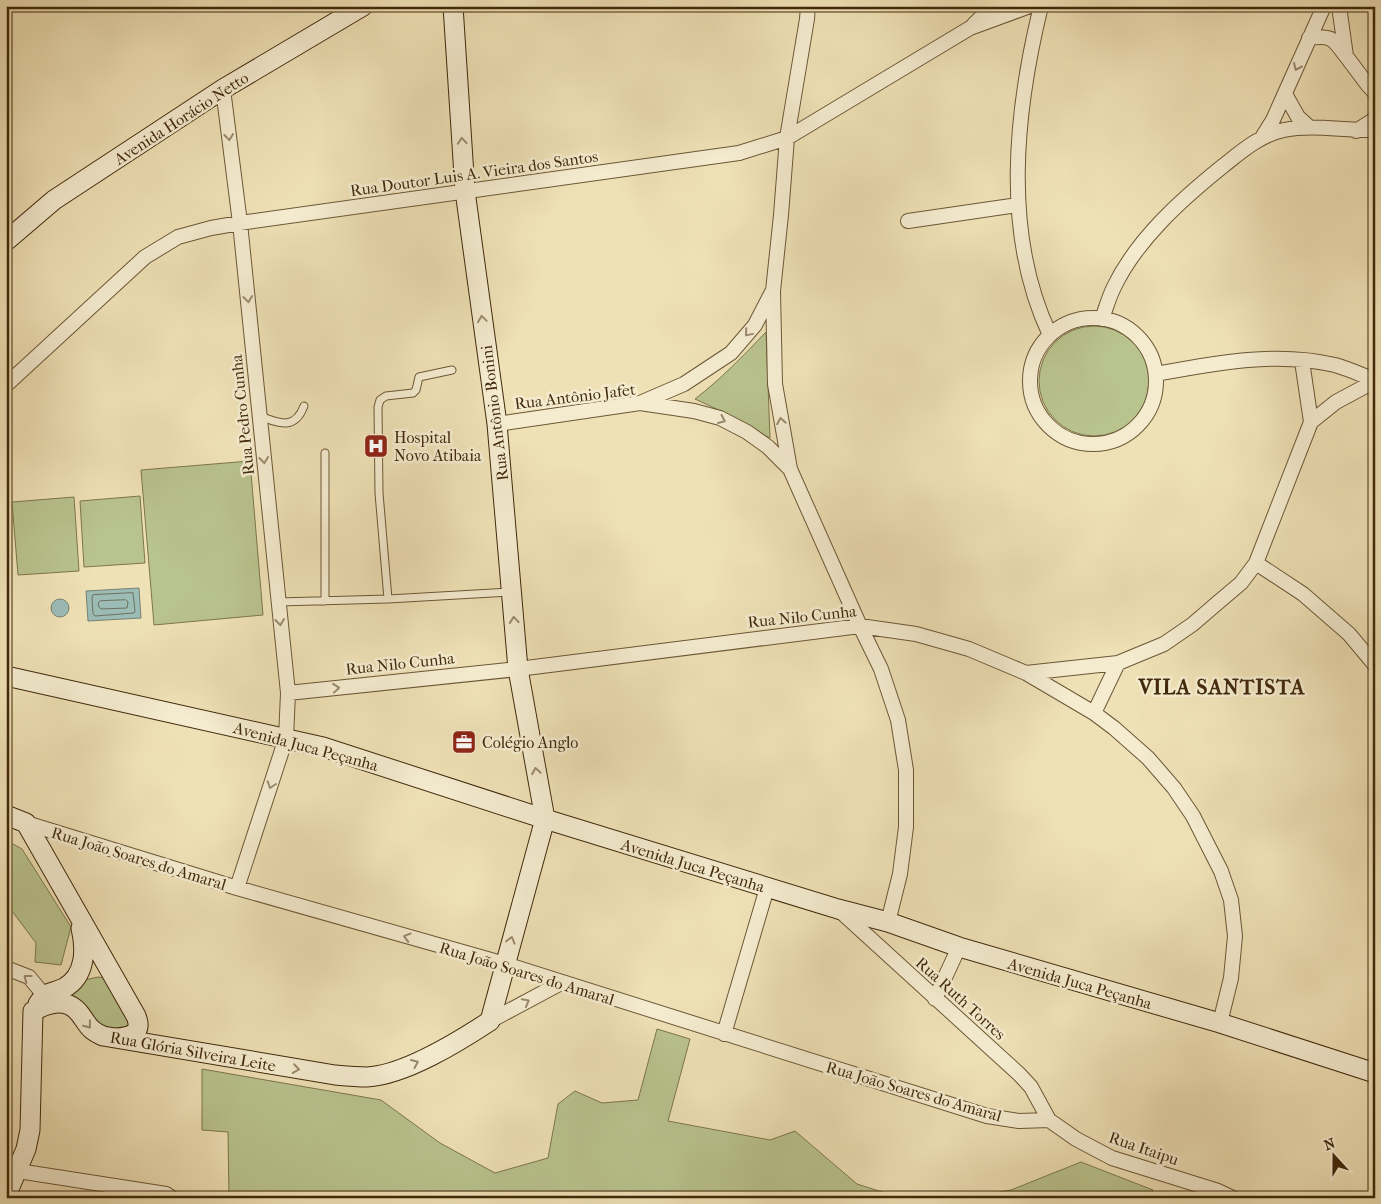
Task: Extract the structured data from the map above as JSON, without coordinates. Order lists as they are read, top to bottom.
{
  "streets": {
    "main road": [
      "Avenida Horácio Netto",
      "Rua Antônio Bonini",
      "Avenida Juca Peçanha",
      "Rua João Soares do Amaral",
      "Rua Glória Silveira Leite"
    ],
    "street": [
      "Rua Doutor Luis A. Vieira dos Santos",
      "Rua Antônio Jafet",
      "Rua Pedro Cunha",
      "Rua Nilo Cunha",
      "Rua Ruth Torres",
      "Rua Itaipu"
    ]
  },
  "crossings": [
    ["Avenida Horácio Netto", "Rua Pedro Cunha"],
    ["Rua Doutor Luis A. Vieira dos Santos", "Rua Antônio Bonini"],
    ["Rua Doutor Luis A. Vieira dos Santos", "Rua Pedro Cunha"],
    ["Rua Antônio Jafet", "Rua Antônio Bonini"],
    ["Rua Antônio Bonini", "Rua Nilo Cunha"],
    ["Rua Antônio Bonini", "Avenida Juca Peçanha"],
    ["Rua Pedro Cunha", "Rua Nilo Cunha"],
    ["Rua Pedro Cunha", "Avenida Juca Peçanha"],
    ["Rua Pedro Cunha", "Rua João Soares do Amaral"],
    ["Rua Nilo Cunha", "Avenida Juca Peçanha"],
    ["Avenida Juca Peçanha", "Rua Ruth Torres"],
    ["Rua João Soares do Amaral", "Rua Ruth Torres"],
    ["Rua João Soares do Amaral", "Rua Itaipu"],
    ["Rua Ruth Torres", "Rua Itaipu"]
  ],
  "one_way": [
    "Rua Antônio Jafet",
    "Rua Antônio Bonini",
    "Rua Pedro Cunha",
    "Rua Glória Silveira Leite"
  ],
  "districts": ["VILA SANTISTA"],
  "places": {
    "hospital": ["Hospital Novo Atibaia"],
    "office": ["Colégio Anglo"]
  },
  "north": "top"
}
